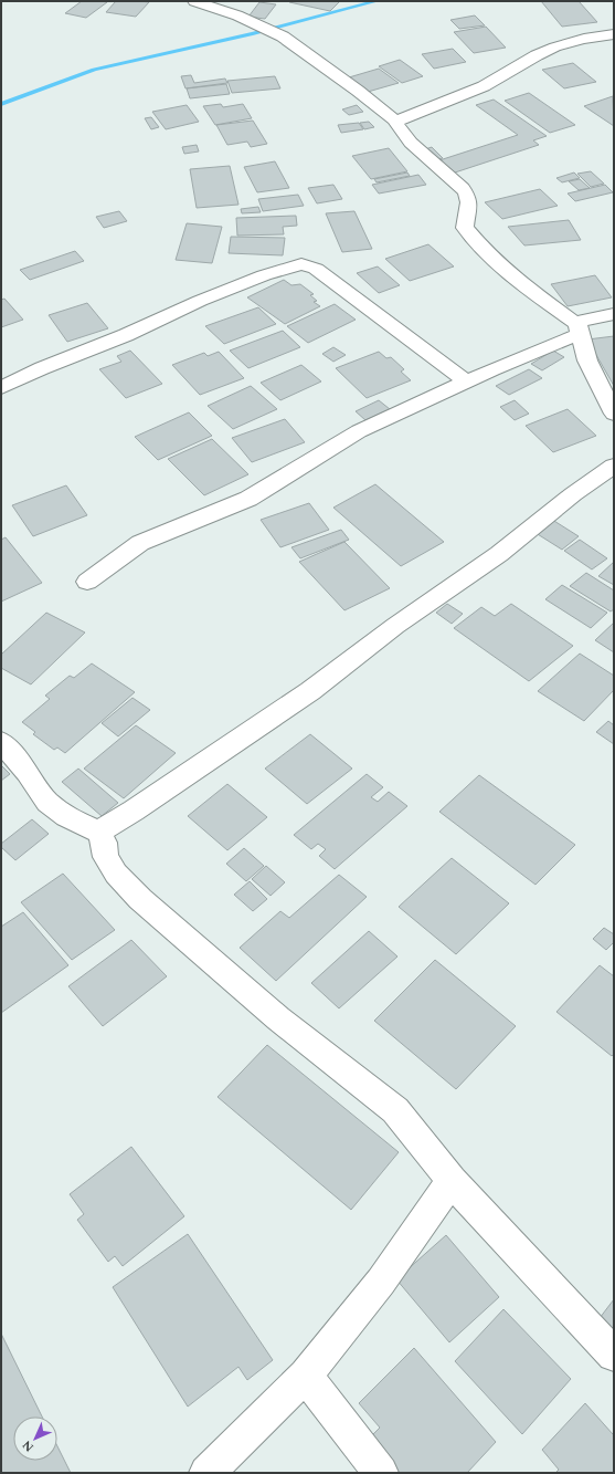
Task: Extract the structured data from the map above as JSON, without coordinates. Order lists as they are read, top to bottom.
{
  "north": "bottom left"
}
